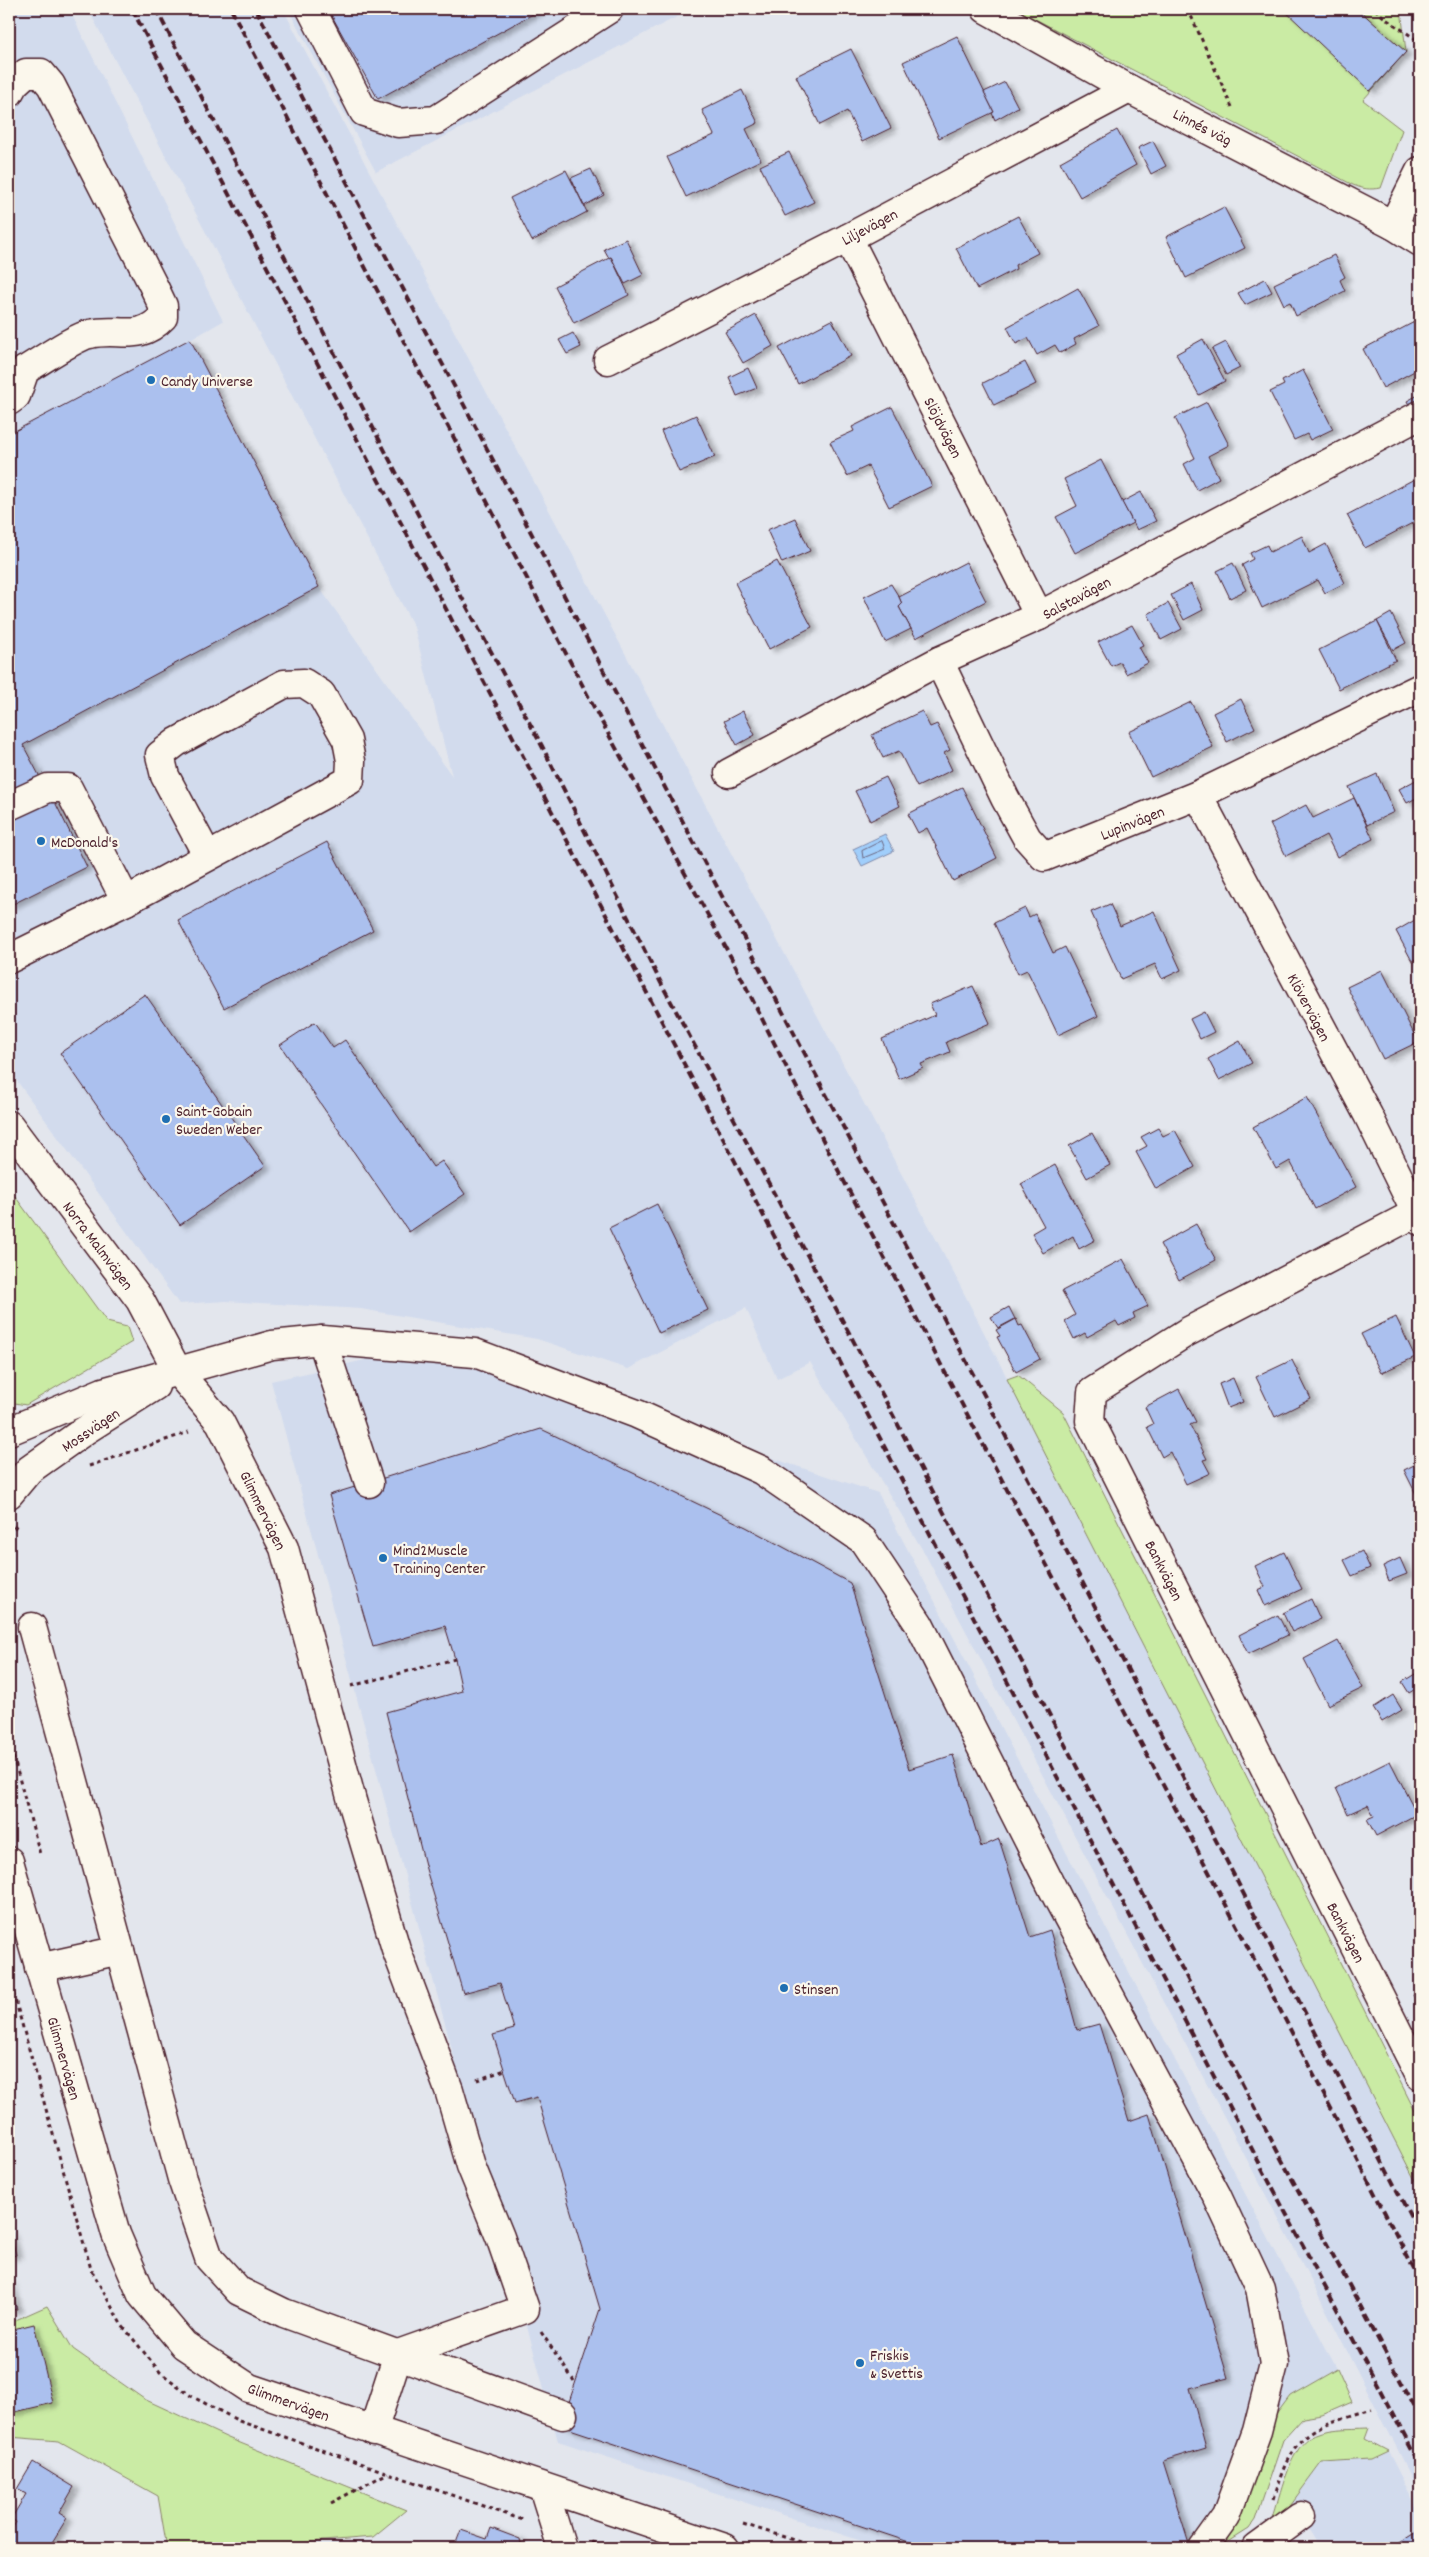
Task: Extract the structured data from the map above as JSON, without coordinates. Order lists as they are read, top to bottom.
{
  "streets": {
    "street": [
      "Linnés väg",
      "Liljevägen",
      "Slöjdvägen",
      "Salstavägen",
      "Lupinvägen",
      "Klövervägen",
      "Norra Malmvägen",
      "Mossvägen",
      "Glimmervägen",
      "Bankvägen"
    ]
  },
  "crossings": [
    ["Linnés väg", "Liljevägen"],
    ["Liljevägen", "Slöjdvägen"],
    ["Slöjdvägen", "Salstavägen"],
    ["Salstavägen", "Lupinvägen"],
    ["Lupinvägen", "Klövervägen"],
    ["Klövervägen", "Bankvägen"],
    ["Norra Malmvägen", "Mossvägen"],
    ["Norra Malmvägen", "Glimmervägen"],
    ["Mossvägen", "Glimmervägen"]
  ],
  "places": [
    "Candy Universe",
    "McDonald's",
    "Saint-Gobain Sweden Weber",
    "Mind2Muscle Training Center",
    "Stinsen",
    "Friskis & Svettis"
  ]
}
